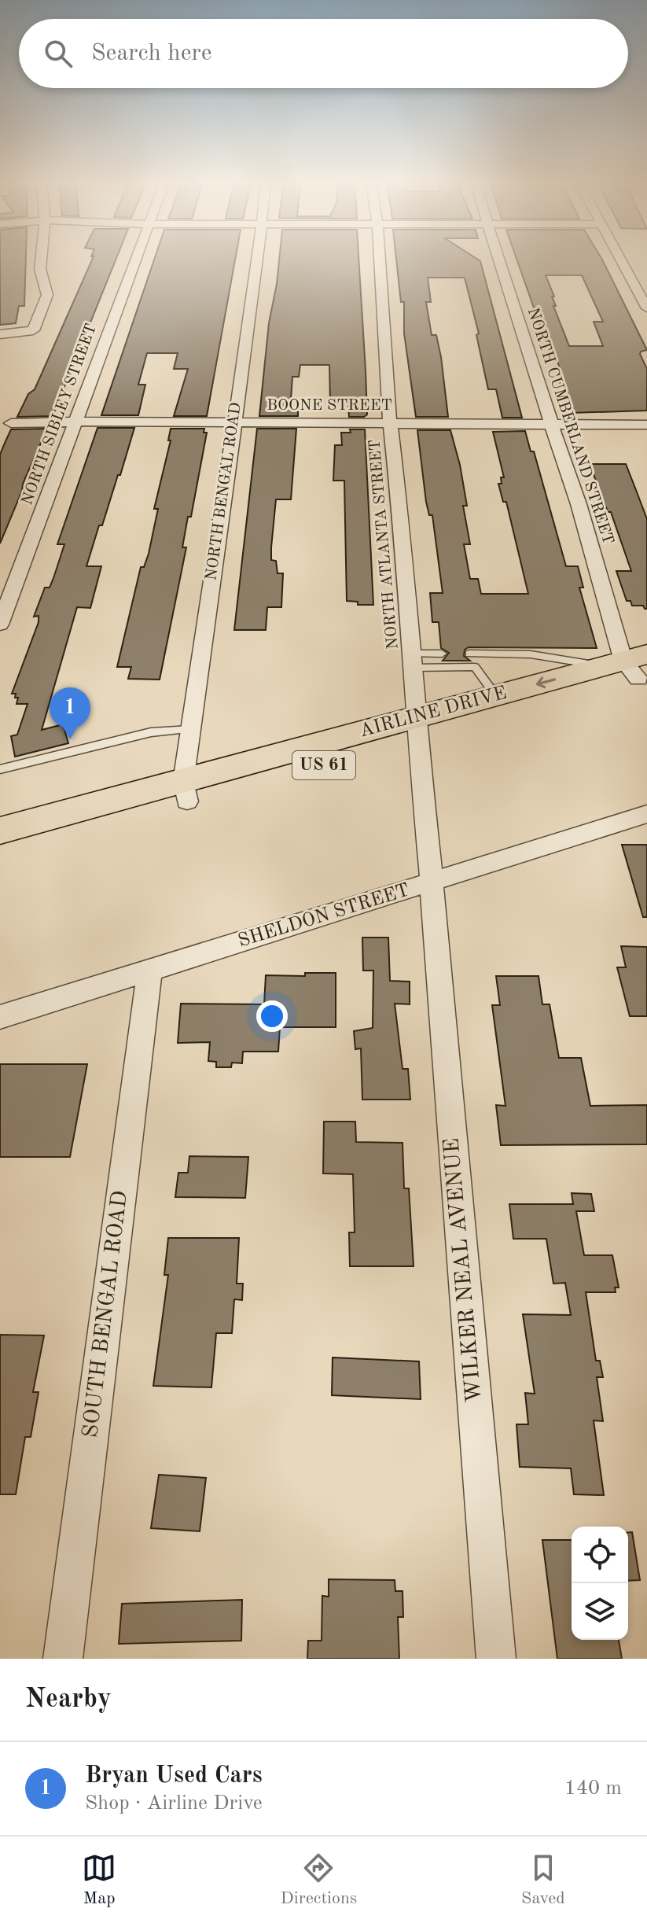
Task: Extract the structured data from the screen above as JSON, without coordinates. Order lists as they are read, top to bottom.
{
  "streets": {
    "highway": ["AIRLINE DRIVE", "US 61"],
    "street": [
      "BOONE STREET",
      "NORTH SIBLEY STREET",
      "NORTH CUMBERLAND STREET",
      "NORTH BENGAL ROAD",
      "NORTH ATLANTA STREET",
      "SHELDON STREET",
      "WILKER NEAL AVENUE",
      "SOUTH BENGAL ROAD"
    ]
  },
  "crossings": [
    ["BOONE STREET", "NORTH SIBLEY STREET"],
    ["BOONE STREET", "NORTH CUMBERLAND STREET"],
    ["BOONE STREET", "NORTH BENGAL ROAD"],
    ["BOONE STREET", "NORTH ATLANTA STREET"],
    ["NORTH CUMBERLAND STREET", "AIRLINE DRIVE"],
    ["NORTH BENGAL ROAD", "AIRLINE DRIVE"],
    ["NORTH ATLANTA STREET", "AIRLINE DRIVE"],
    ["NORTH ATLANTA STREET", "SHELDON STREET"],
    ["NORTH ATLANTA STREET", "WILKER NEAL AVENUE"],
    ["SHELDON STREET", "WILKER NEAL AVENUE"],
    ["SHELDON STREET", "SOUTH BENGAL ROAD"]
  ],
  "page": {
    "search": "Search here",
    "pins": "1",
    "heading": "Nearby",
    "list": [
      {
        "mark": "1",
        "name": "Bryan Used Cars",
        "note": "Shop · Airline Drive",
        "value": "140 m"
      }
    ],
    "nav": ["Map", "Directions", "Saved"]
  }
}
